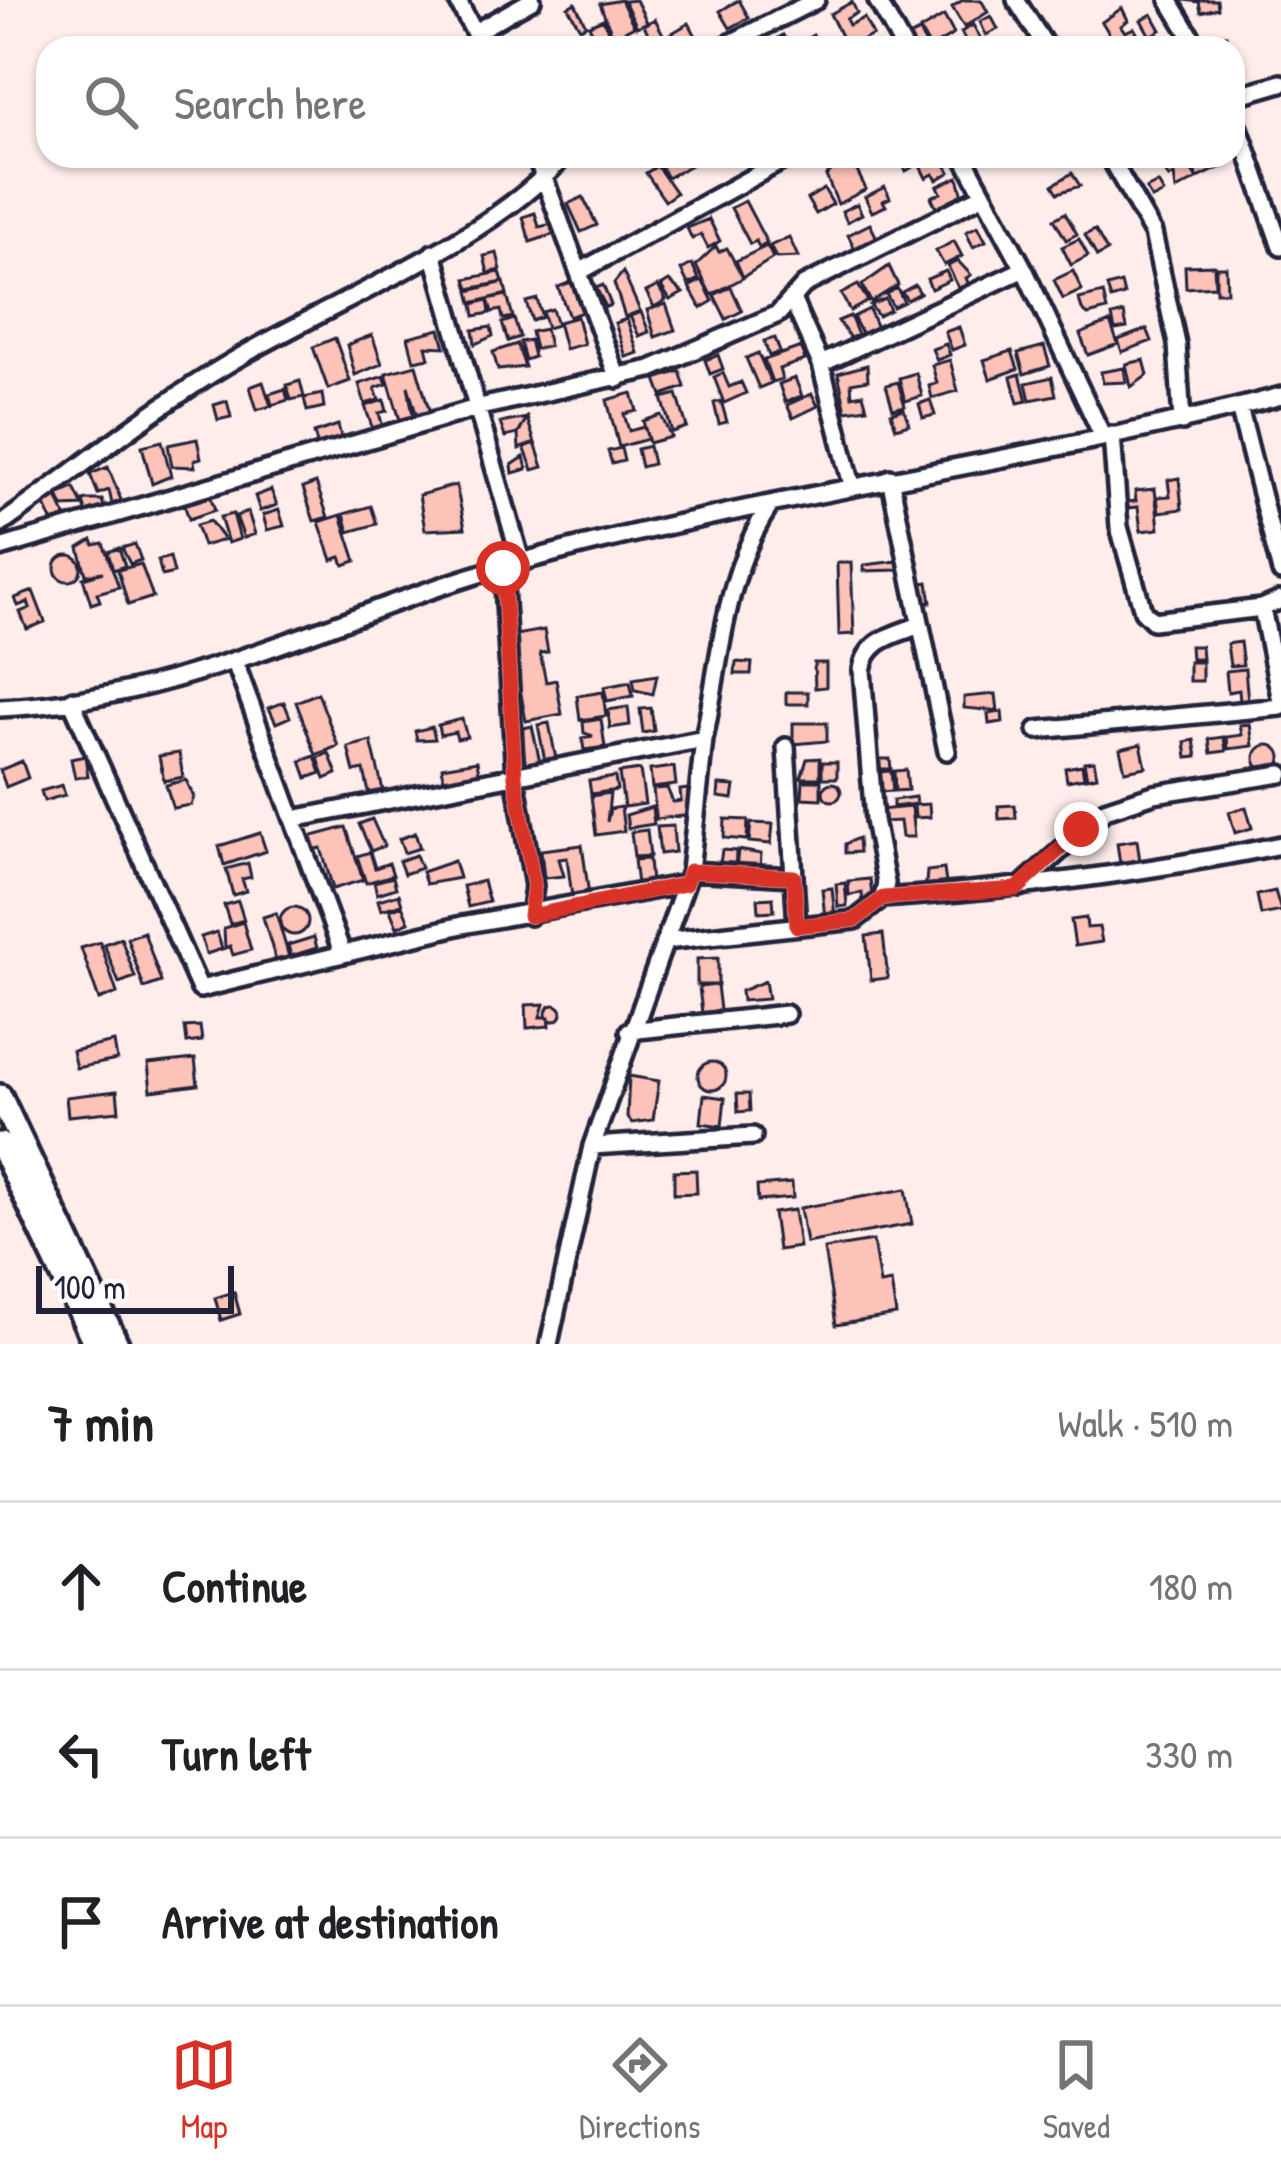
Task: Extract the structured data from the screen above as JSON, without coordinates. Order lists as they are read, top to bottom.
{
  "scale_bar": "100 m",
  "page": {
    "search": "Search here",
    "scale": "100 m",
    "heading": ["7 min", "Walk · 510 m"],
    "list": [
      ["Continue", "180 m"],
      ["Turn left", "330 m"],
      "Arrive at destination"
    ],
    "nav": ["Map", "Directions", "Saved"]
  }
}
